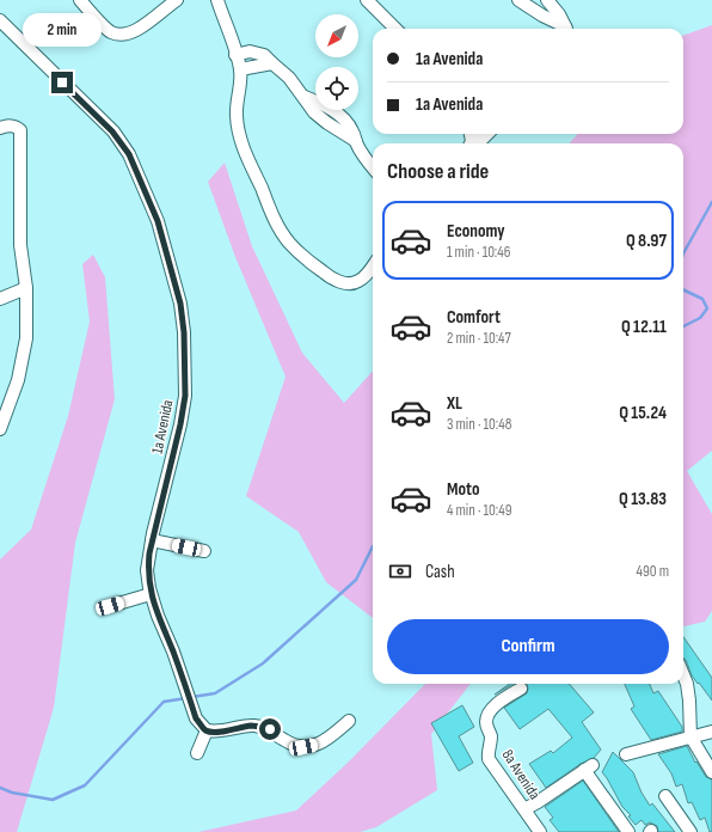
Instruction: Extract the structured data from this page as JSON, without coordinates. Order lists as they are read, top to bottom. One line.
{"streets":{"street":["1a Avenida","8a Avenida"]},"north":"bottom left","page":{"bubble":"2 min","banner":["1a Avenida","1a Avenida"],"heading":"Choose a ride","list":[{"name":"Economy","note":"1 min · 10:46","value":"Q 8.97"},{"name":"Comfort","note":"2 min · 10:47","value":"Q 12.11"},{"name":"XL","note":"3 min · 10:48","value":"Q 15.24"},{"name":"Moto","note":"4 min · 10:49","value":"Q 13.83"}],"pay":["Cash","490 m"],"buttons":"Confirm"}}
